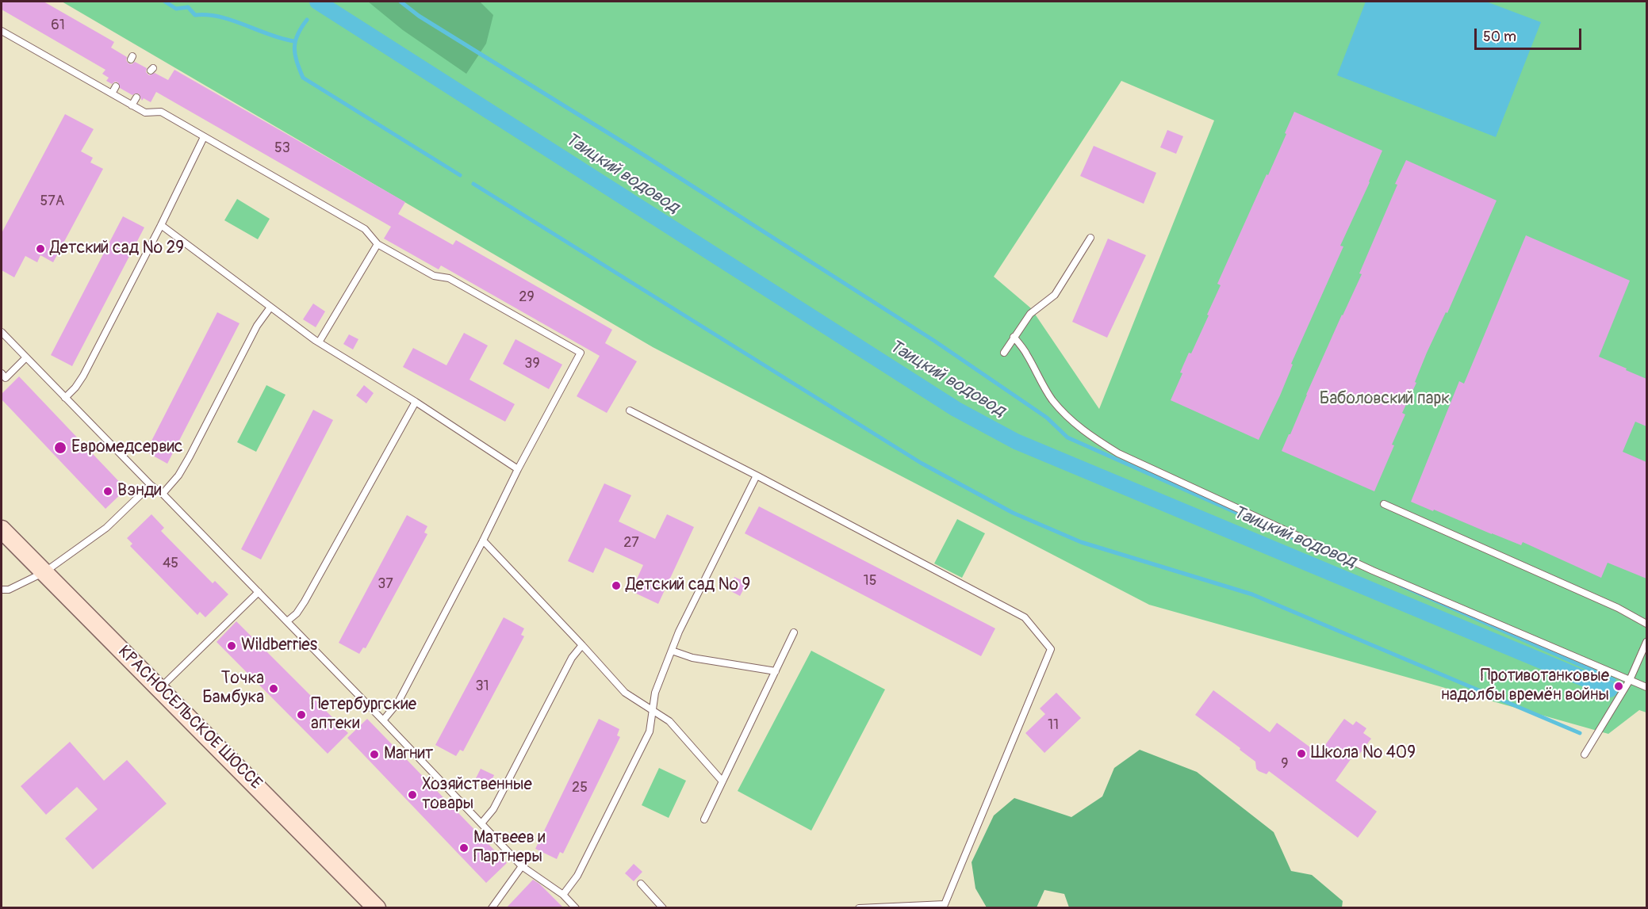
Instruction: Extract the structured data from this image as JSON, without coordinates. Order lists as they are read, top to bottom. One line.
{"streets":{"main road":["КРАСНОСЕЛЬСКОЕ ШОССЕ"]},"water":["Таицкий водовод"],"parks":["Баболовский парк"],"places":["Детский сад № 29","Евромедсервис","Вэнди","Детский сад № 9","Wildberries","Противотанковые надолбы времён войны","Точка Бамбука","Петербургские аптеки","Школа № 409","Магнит","Хозяйственные товары","Матвеев и Партнеры"],"house_numbers":["61","53","57А","29","39","27","45","15","37","31","11","9","25"],"scale_bar":"50 m"}
